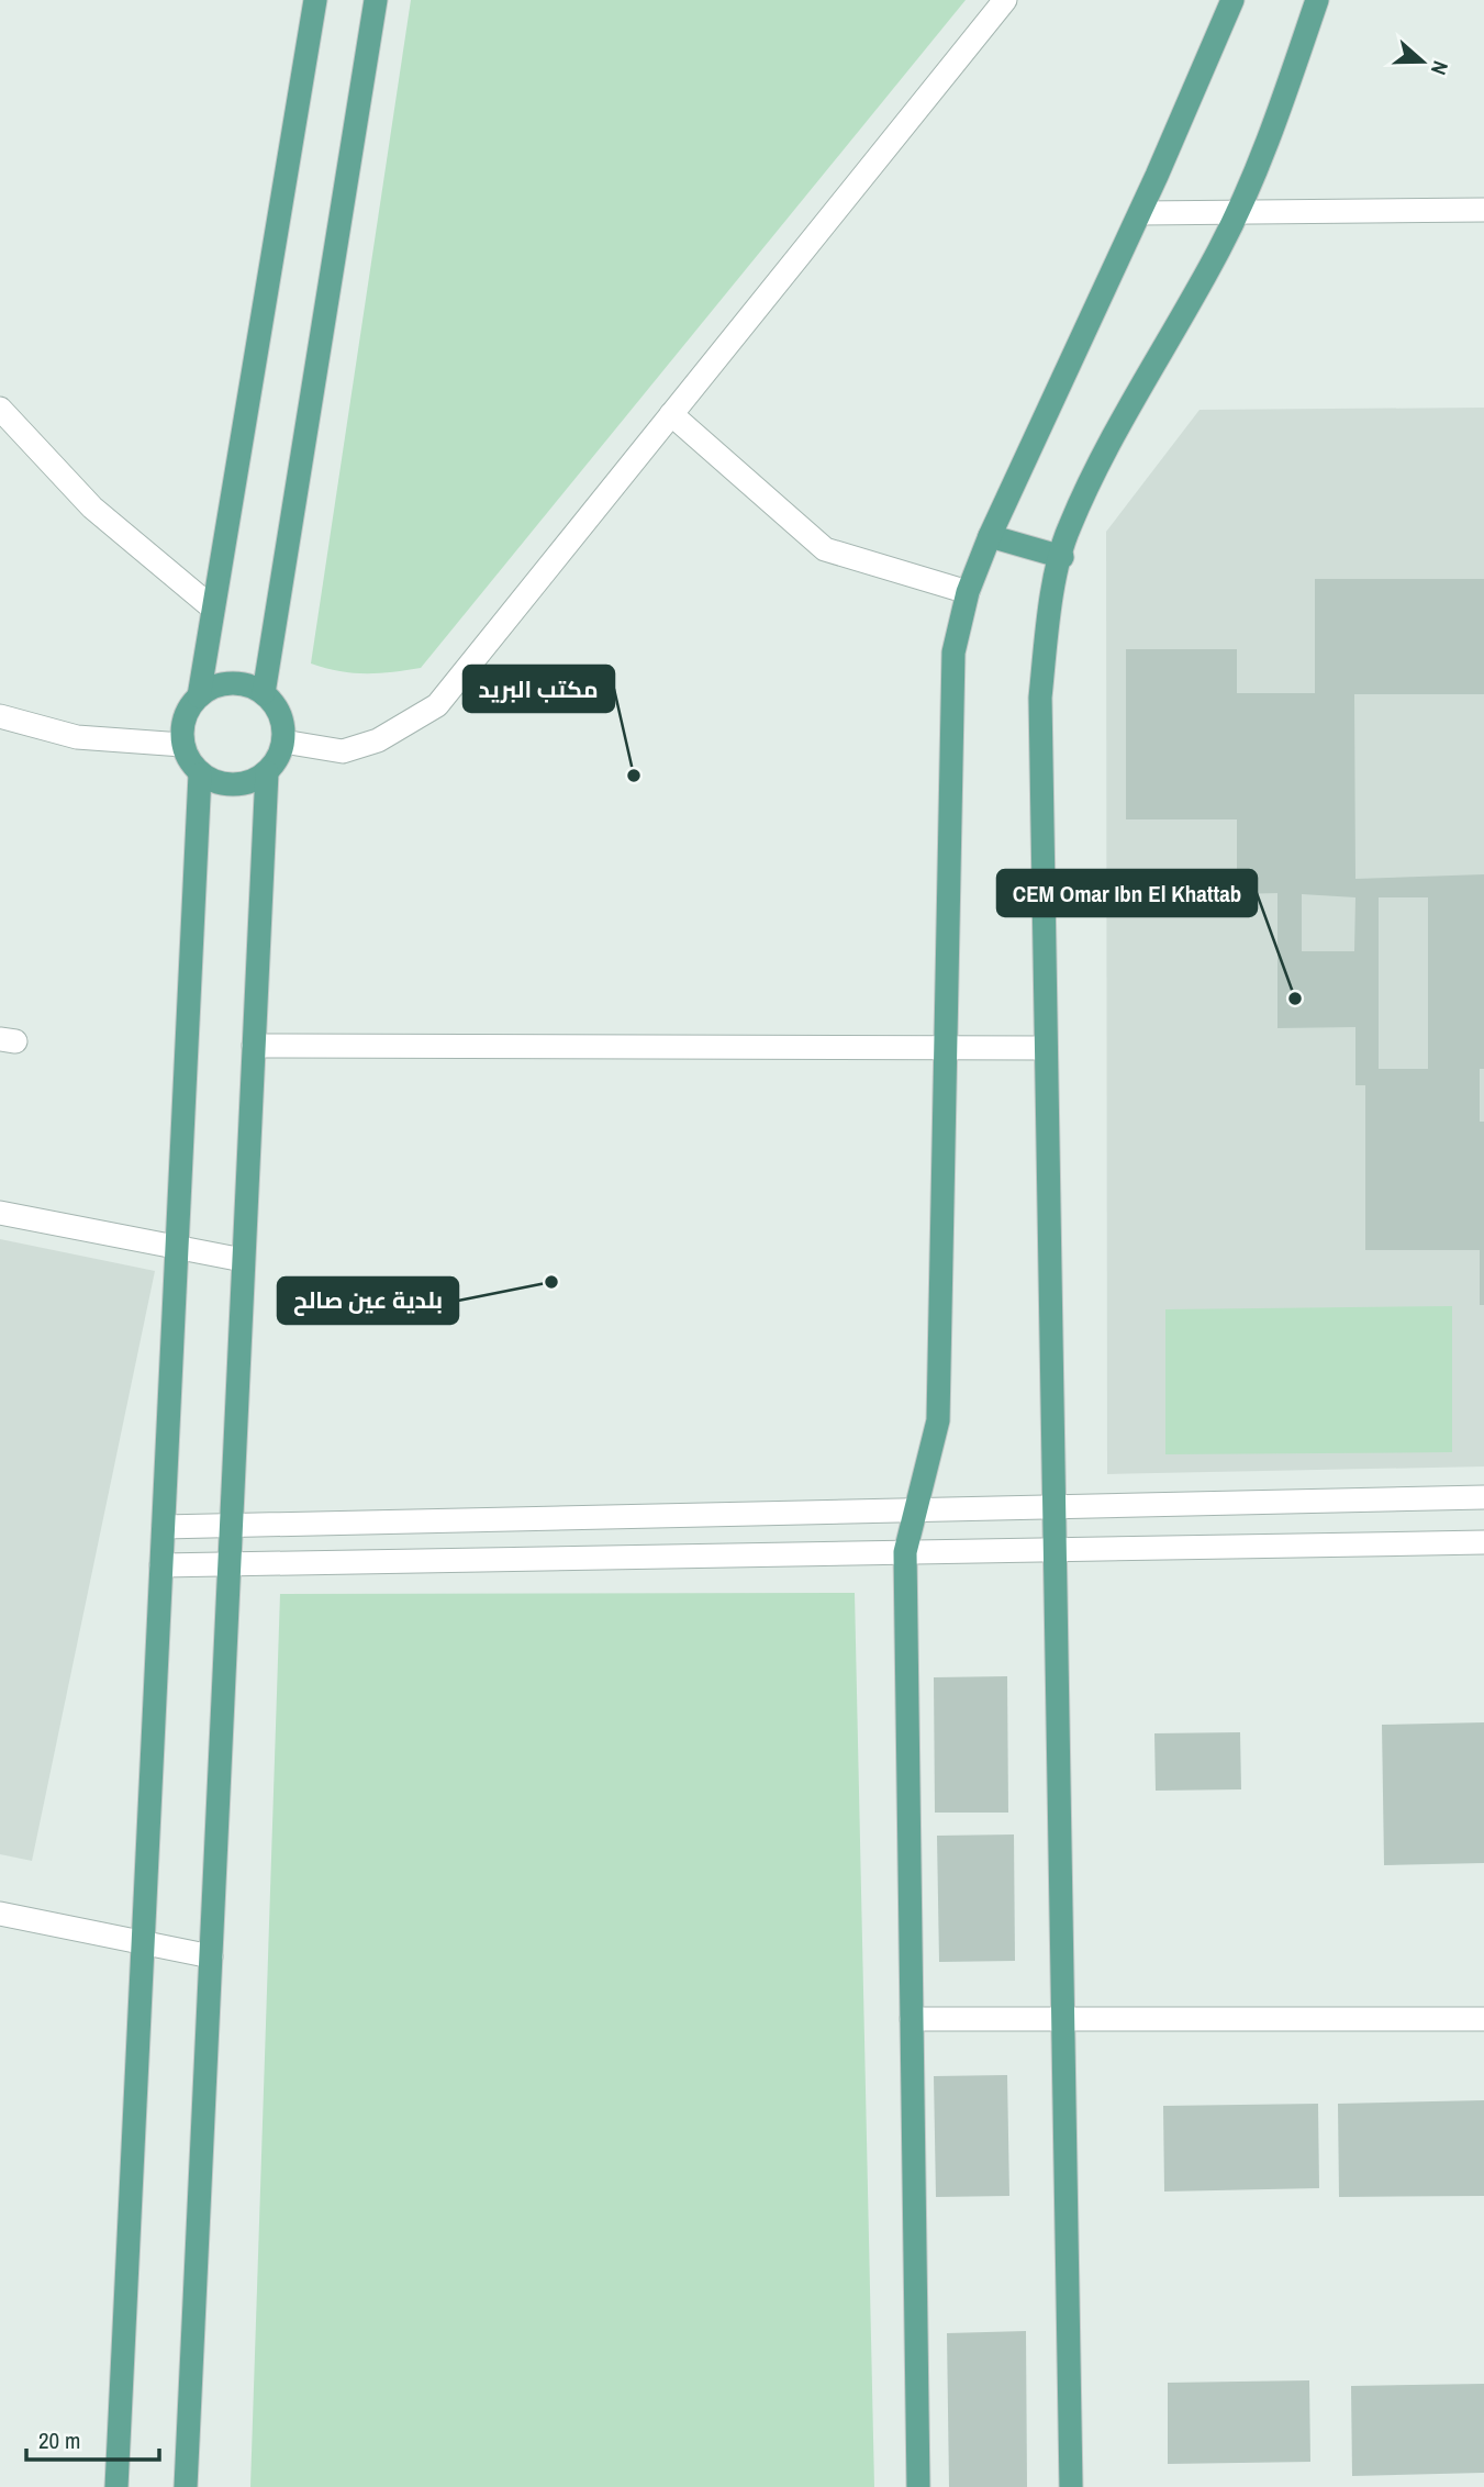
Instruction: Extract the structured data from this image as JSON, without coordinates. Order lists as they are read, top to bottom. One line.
{"places":["مكتب البريد","CEM Omar Ibn El Khattab","بلدية عين صالح"],"scale_bar":"20 m","north":"right"}
